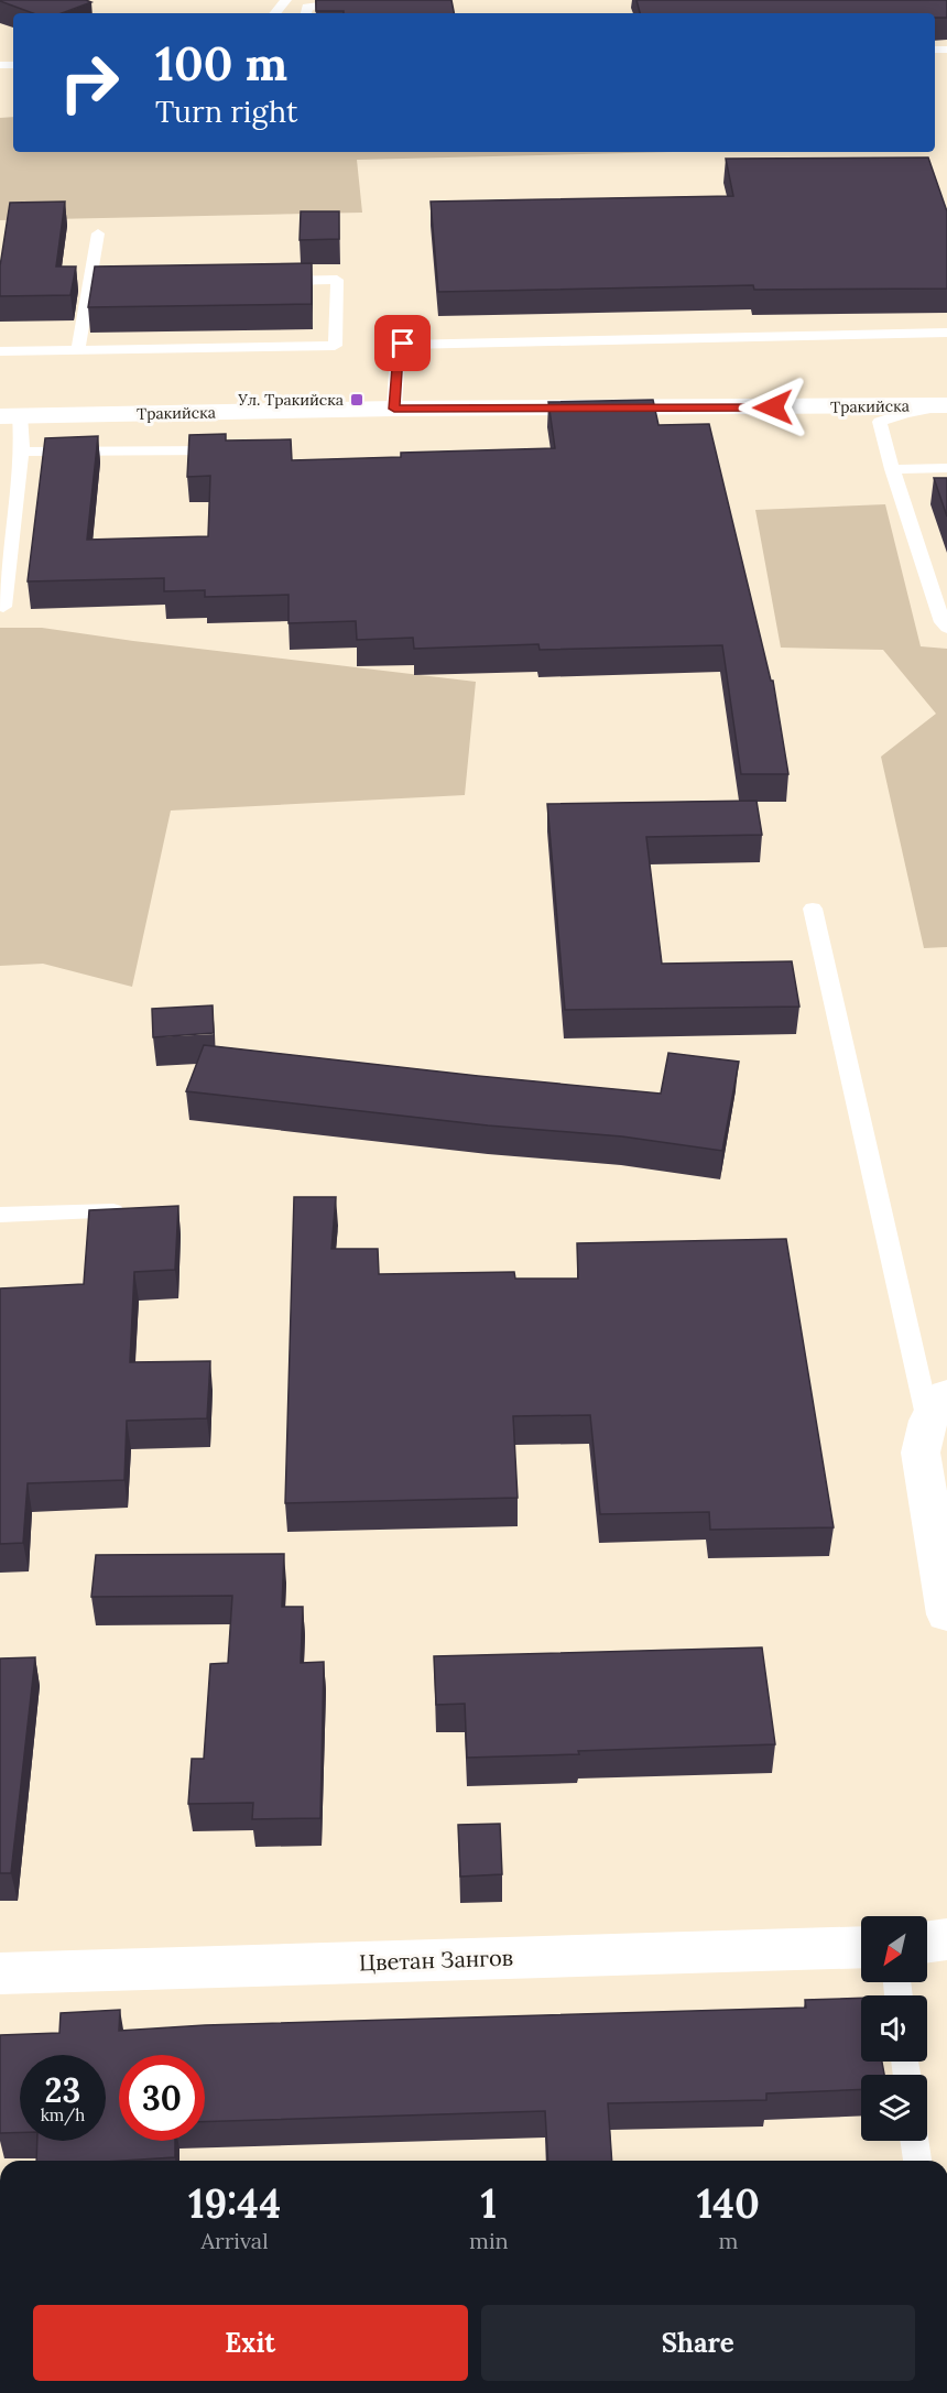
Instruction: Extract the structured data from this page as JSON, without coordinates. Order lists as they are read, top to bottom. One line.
{"streets":{"street":["Тракийска","Цветан Зангов"]},"places":{"transit":["Ул. Тракийска"]},"north":"bottom left","page":{"turn":["100 m","Turn right"],"speed":"23 km/h","limit":"30","eta":["19:44","Arrival","1","min","140","m"],"buttons":["Exit","Share"]}}
